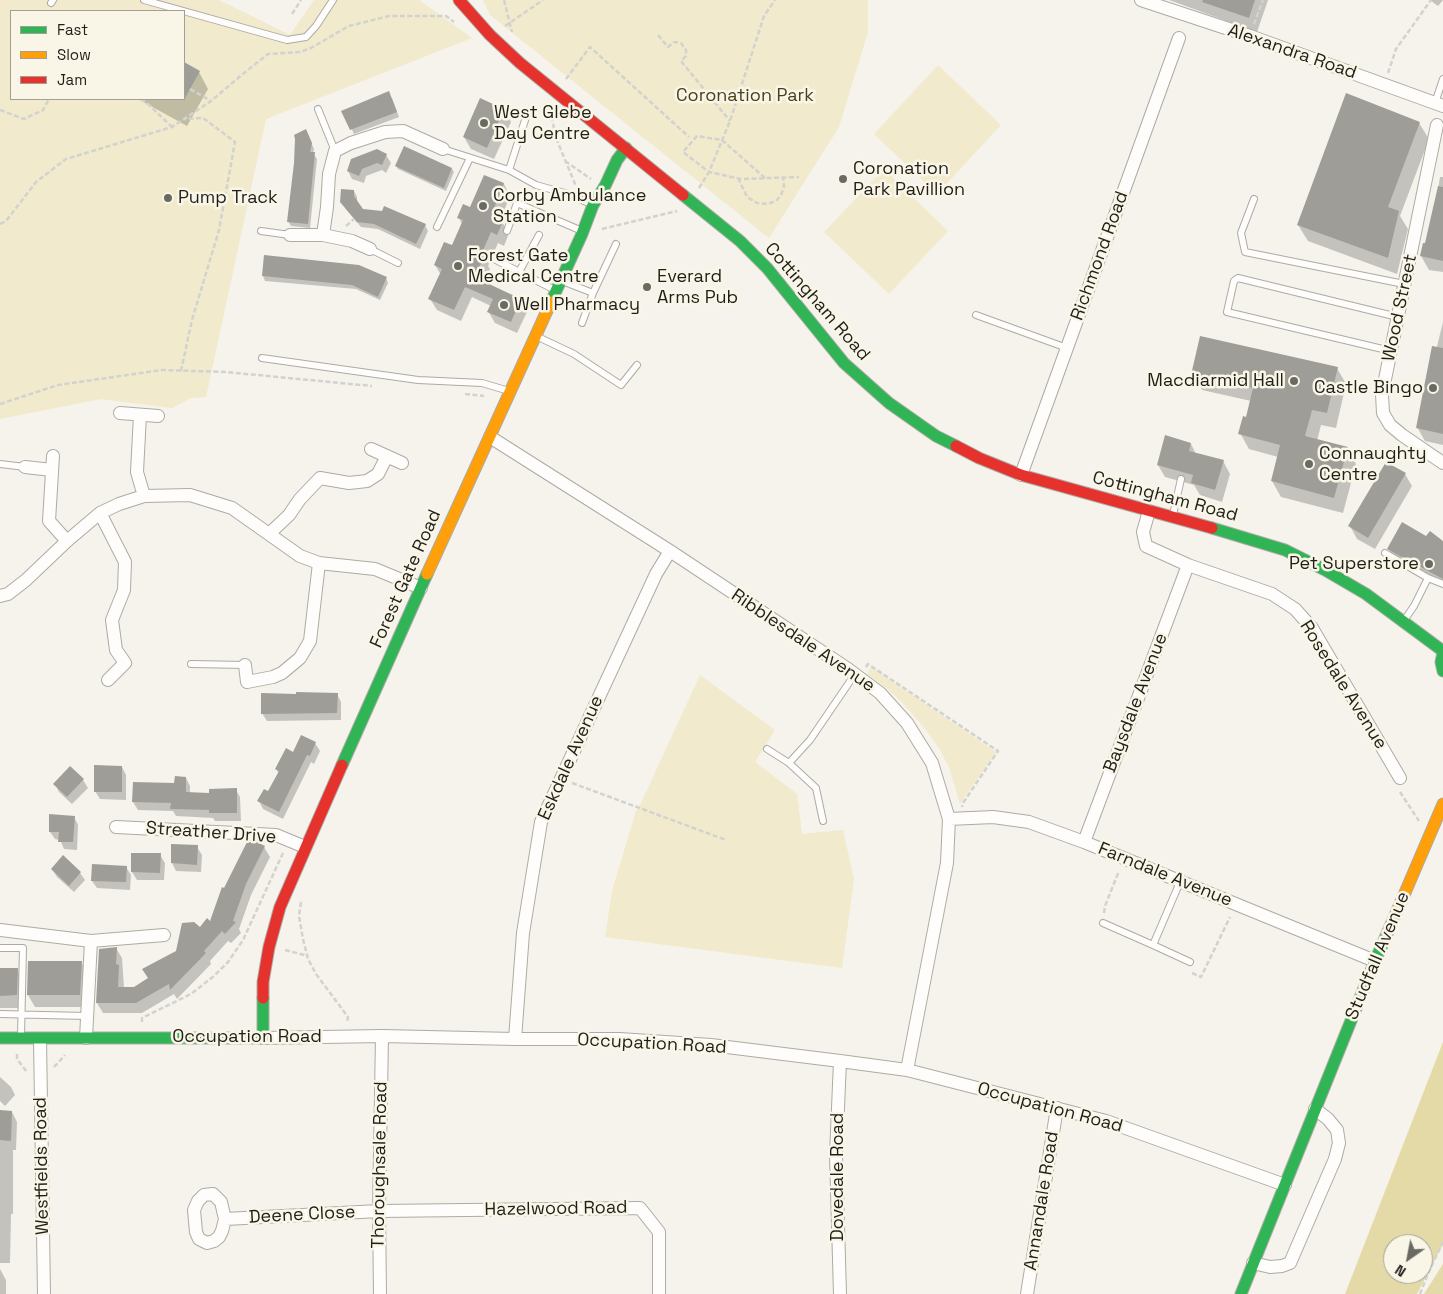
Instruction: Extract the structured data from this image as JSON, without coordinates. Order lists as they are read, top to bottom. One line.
{"streets":{"street":["Alexandra Road","Richmond Road","Cottingham Road","Wood Street","Forest Gate Road","Ribblesdale Avenue","Rosedale Avenue","Baysdale Avenue","Eskdale Avenue","Streather Drive","Farndale Avenue","Studfall Avenue","Occupation Road","Thoroughsale Road","Westfields Road","Dovedale Road","Annandale Road","Hazelwood Road","Deene Close"]},"crossings":[["Richmond Road","Cottingham Road"],["Cottingham Road","Forest Gate Road"],["Cottingham Road","Rosedale Avenue"],["Forest Gate Road","Ribblesdale Avenue"],["Forest Gate Road","Streather Drive"],["Forest Gate Road","Occupation Road"],["Ribblesdale Avenue","Eskdale Avenue"],["Ribblesdale Avenue","Farndale Avenue"],["Ribblesdale Avenue","Occupation Road"],["Rosedale Avenue","Baysdale Avenue"],["Baysdale Avenue","Farndale Avenue"],["Eskdale Avenue","Occupation Road"],["Farndale Avenue","Studfall Avenue"],["Studfall Avenue","Occupation Road"],["Occupation Road","Thoroughsale Road"],["Occupation Road","Westfields Road"],["Occupation Road","Dovedale Road"],["Occupation Road","Annandale Road"],["Thoroughsale Road","Hazelwood Road"],["Thoroughsale Road","Deene Close"],["Hazelwood Road","Deene Close"]],"parks":["Coronation Park"],"places":["West Glebe Day Centre","Coronation Park Pavillion","Pump Track","Corby Ambulance Station","Forest Gate Medical Centre","Everard Arms Pub","Well Pharmacy","Macdiarmid Hall","Castle Bingo","Connaughty Centre","Pet Superstore"],"legend":["Fast","Slow","Jam"],"north":"bottom left"}
